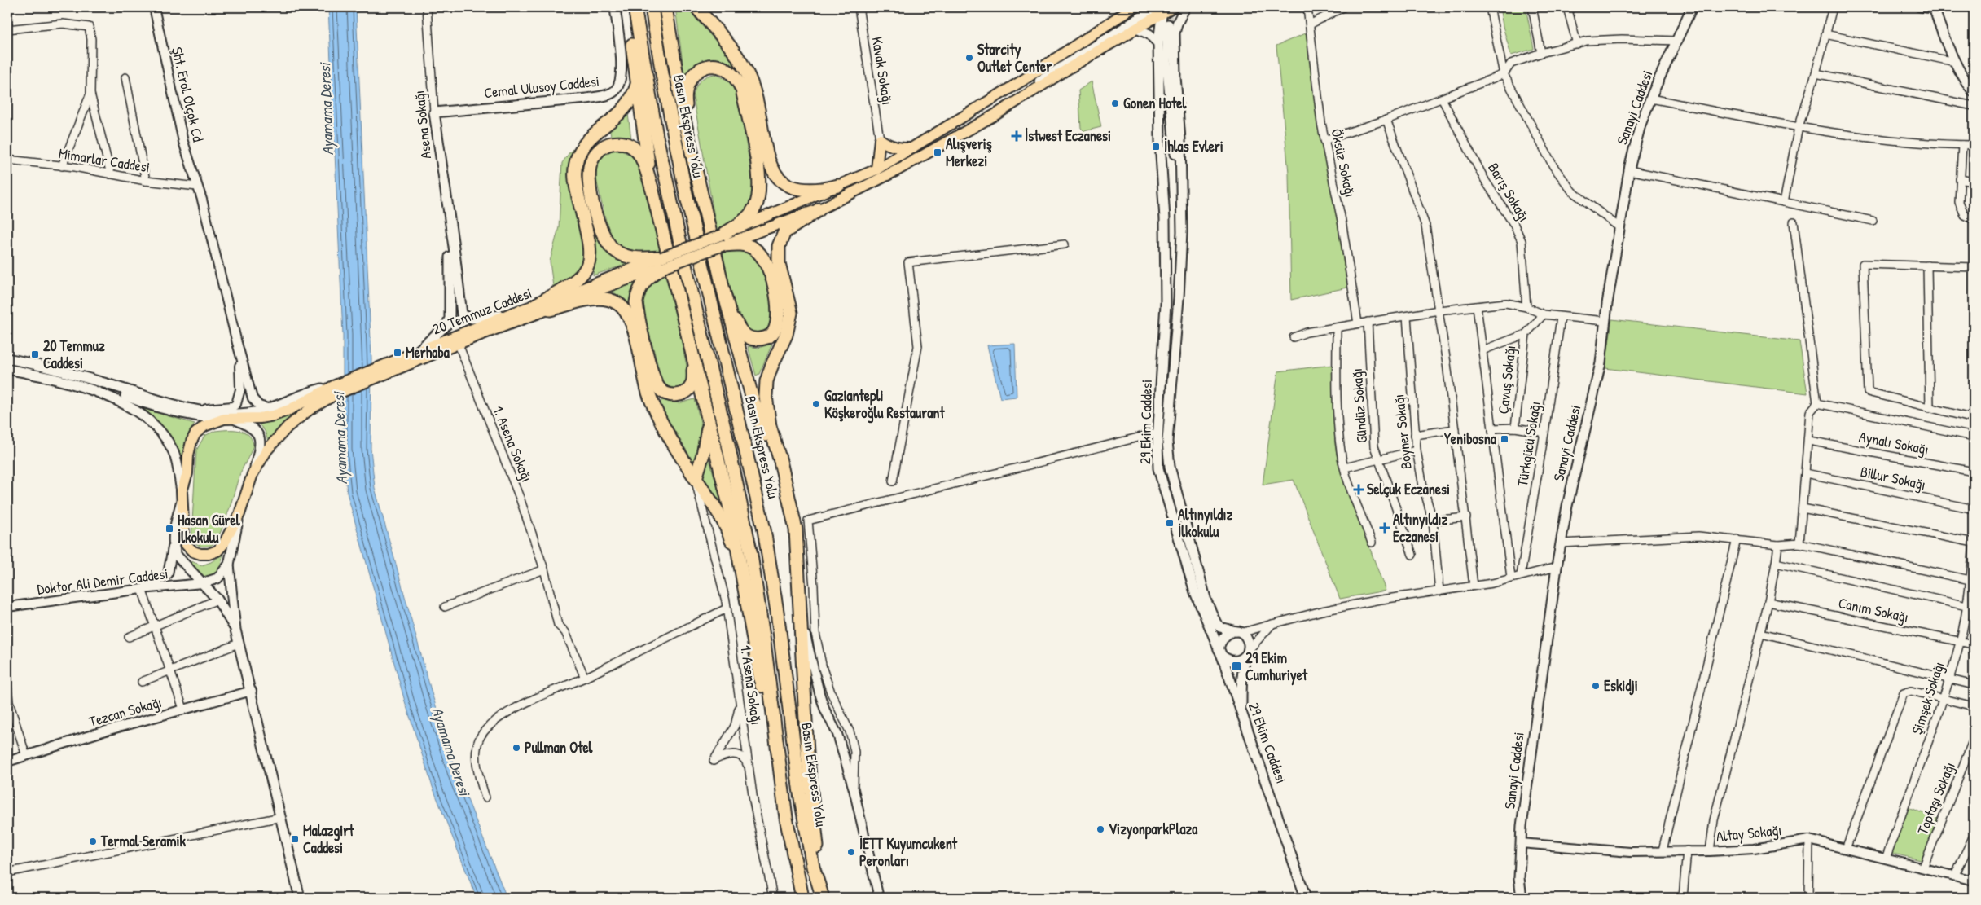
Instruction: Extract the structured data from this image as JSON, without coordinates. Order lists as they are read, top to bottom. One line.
{"streets":{"highway":["Basın Ekspress Yolu"],"main road":["Cemal Ulusoy Caddesi","Sanayi Caddesi","Asena Sokağı","20 Temmuz Caddesi","29 Ekim Caddesi"],"street":["Kavak Sokağı","Şht. Erol Olçok Cd","Mimarlar Caddesi","Öksüz Sokağı","Barış Sokağı","Çavuş Sokağı","Gündüz Sokağı","Boyner Sokağı","Aynalı Sokağı","1. Asena Sokağı","Türkgücü Sokağı","Billur Sokağı","Doktor Ali Demir Caddesi","Canım Sokağı","Şimşek Sokağı","Tezcan Sokağı","Toptaşı Sokağı","Altay Sokağı"]},"crossings":[["Cemal Ulusoy Caddesi","Asena Sokağı"],["Şht. Erol Olçok Cd","Mimarlar Caddesi"],["Sanayi Caddesi","Altay Sokağı"],["Canım Sokağı","Şimşek Sokağı"],["Şimşek Sokağı","Altay Sokağı"],["Toptaşı Sokağı","Altay Sokağı"]],"water":["Ayamama Deresi"],"places":{"other":["Starcity Outlet Center","Gonen Hotel","Gaziantepli Köşkeroğlu Restaurant","Eskidji","Pullman Otel","VizyonparkPlaza","Termal Seramik","İETT Kuyumcukent Peronları"],"health":["İstwest Eczanesi","Selçuk Eczanesi","Altınyıldız Eczanesi"],"transit":["İhlas Evleri","Alışveriş Merkezi","Merhaba","20 Temmuz Caddesi","Yenibosna","Altınyıldız İlkokulu","Hasan Gürel İlkokulu","29 Ekim Cumhuriyet","Malazgirt Caddesi"]}}
